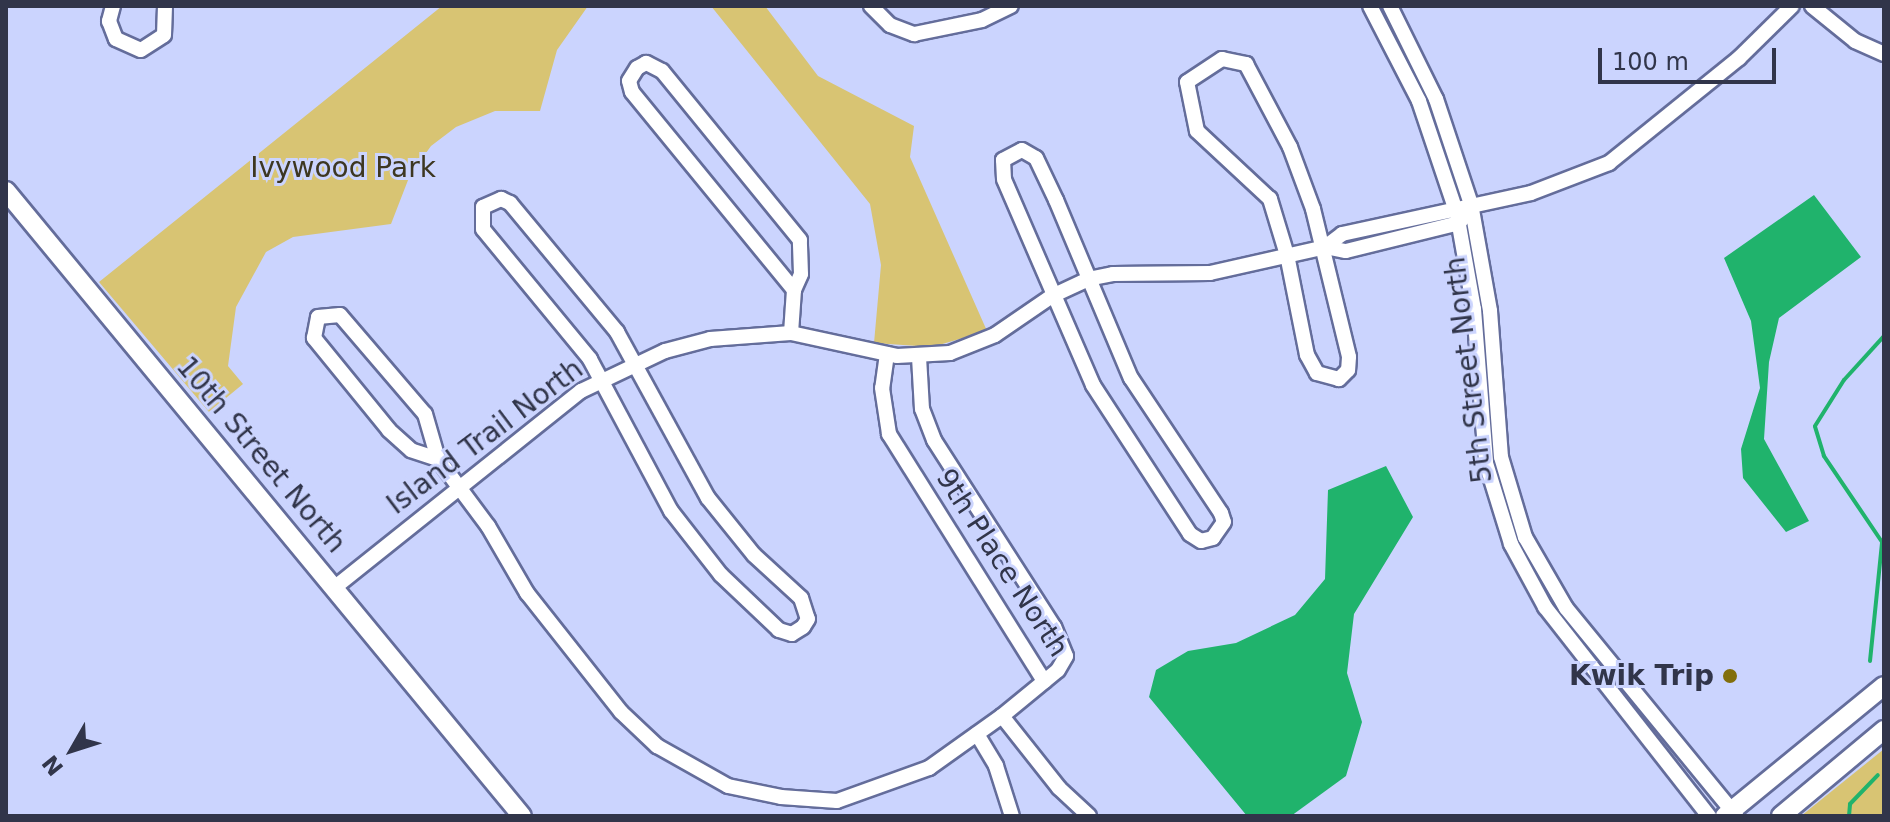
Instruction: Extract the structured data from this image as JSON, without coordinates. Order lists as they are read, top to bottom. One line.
{"streets":{"main road":["10th Street North"],"street":["5th Street North","Island Trail North","9th Place North"]},"crossings":[["5th Street North","Island Trail North"],["Island Trail North","10th Street North"],["Island Trail North","9th Place North"]],"parks":["Ivywood Park"],"places":["Kwik Trip"],"scale_bar":"100 m","north":"bottom left"}
